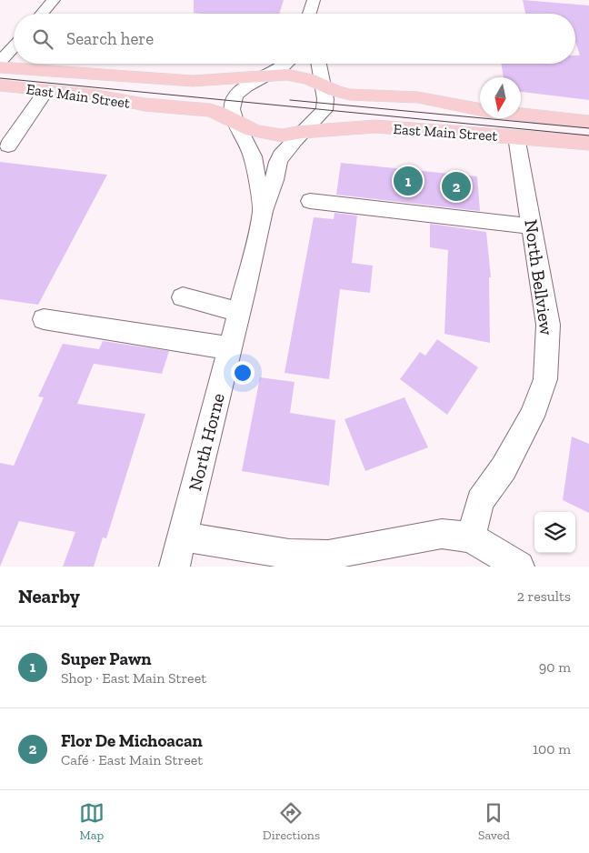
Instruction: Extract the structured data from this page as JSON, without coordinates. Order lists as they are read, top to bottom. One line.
{"streets":{"main road":["East Main Street"],"street":["North Bellview","North Horne"]},"crossings":[["East Main Street","North Bellview"],["East Main Street","North Horne"]],"north":"bottom","page":{"search":"Search here","pins":["1","2"],"heading":["Nearby","2 results"],"list":[{"mark":"1","name":"Super Pawn","note":"Shop · East Main Street","value":"90 m"},{"mark":"2","name":"Flor De Michoacan","note":"Café · East Main Street","value":"100 m"}],"nav":["Map","Directions","Saved"]}}
